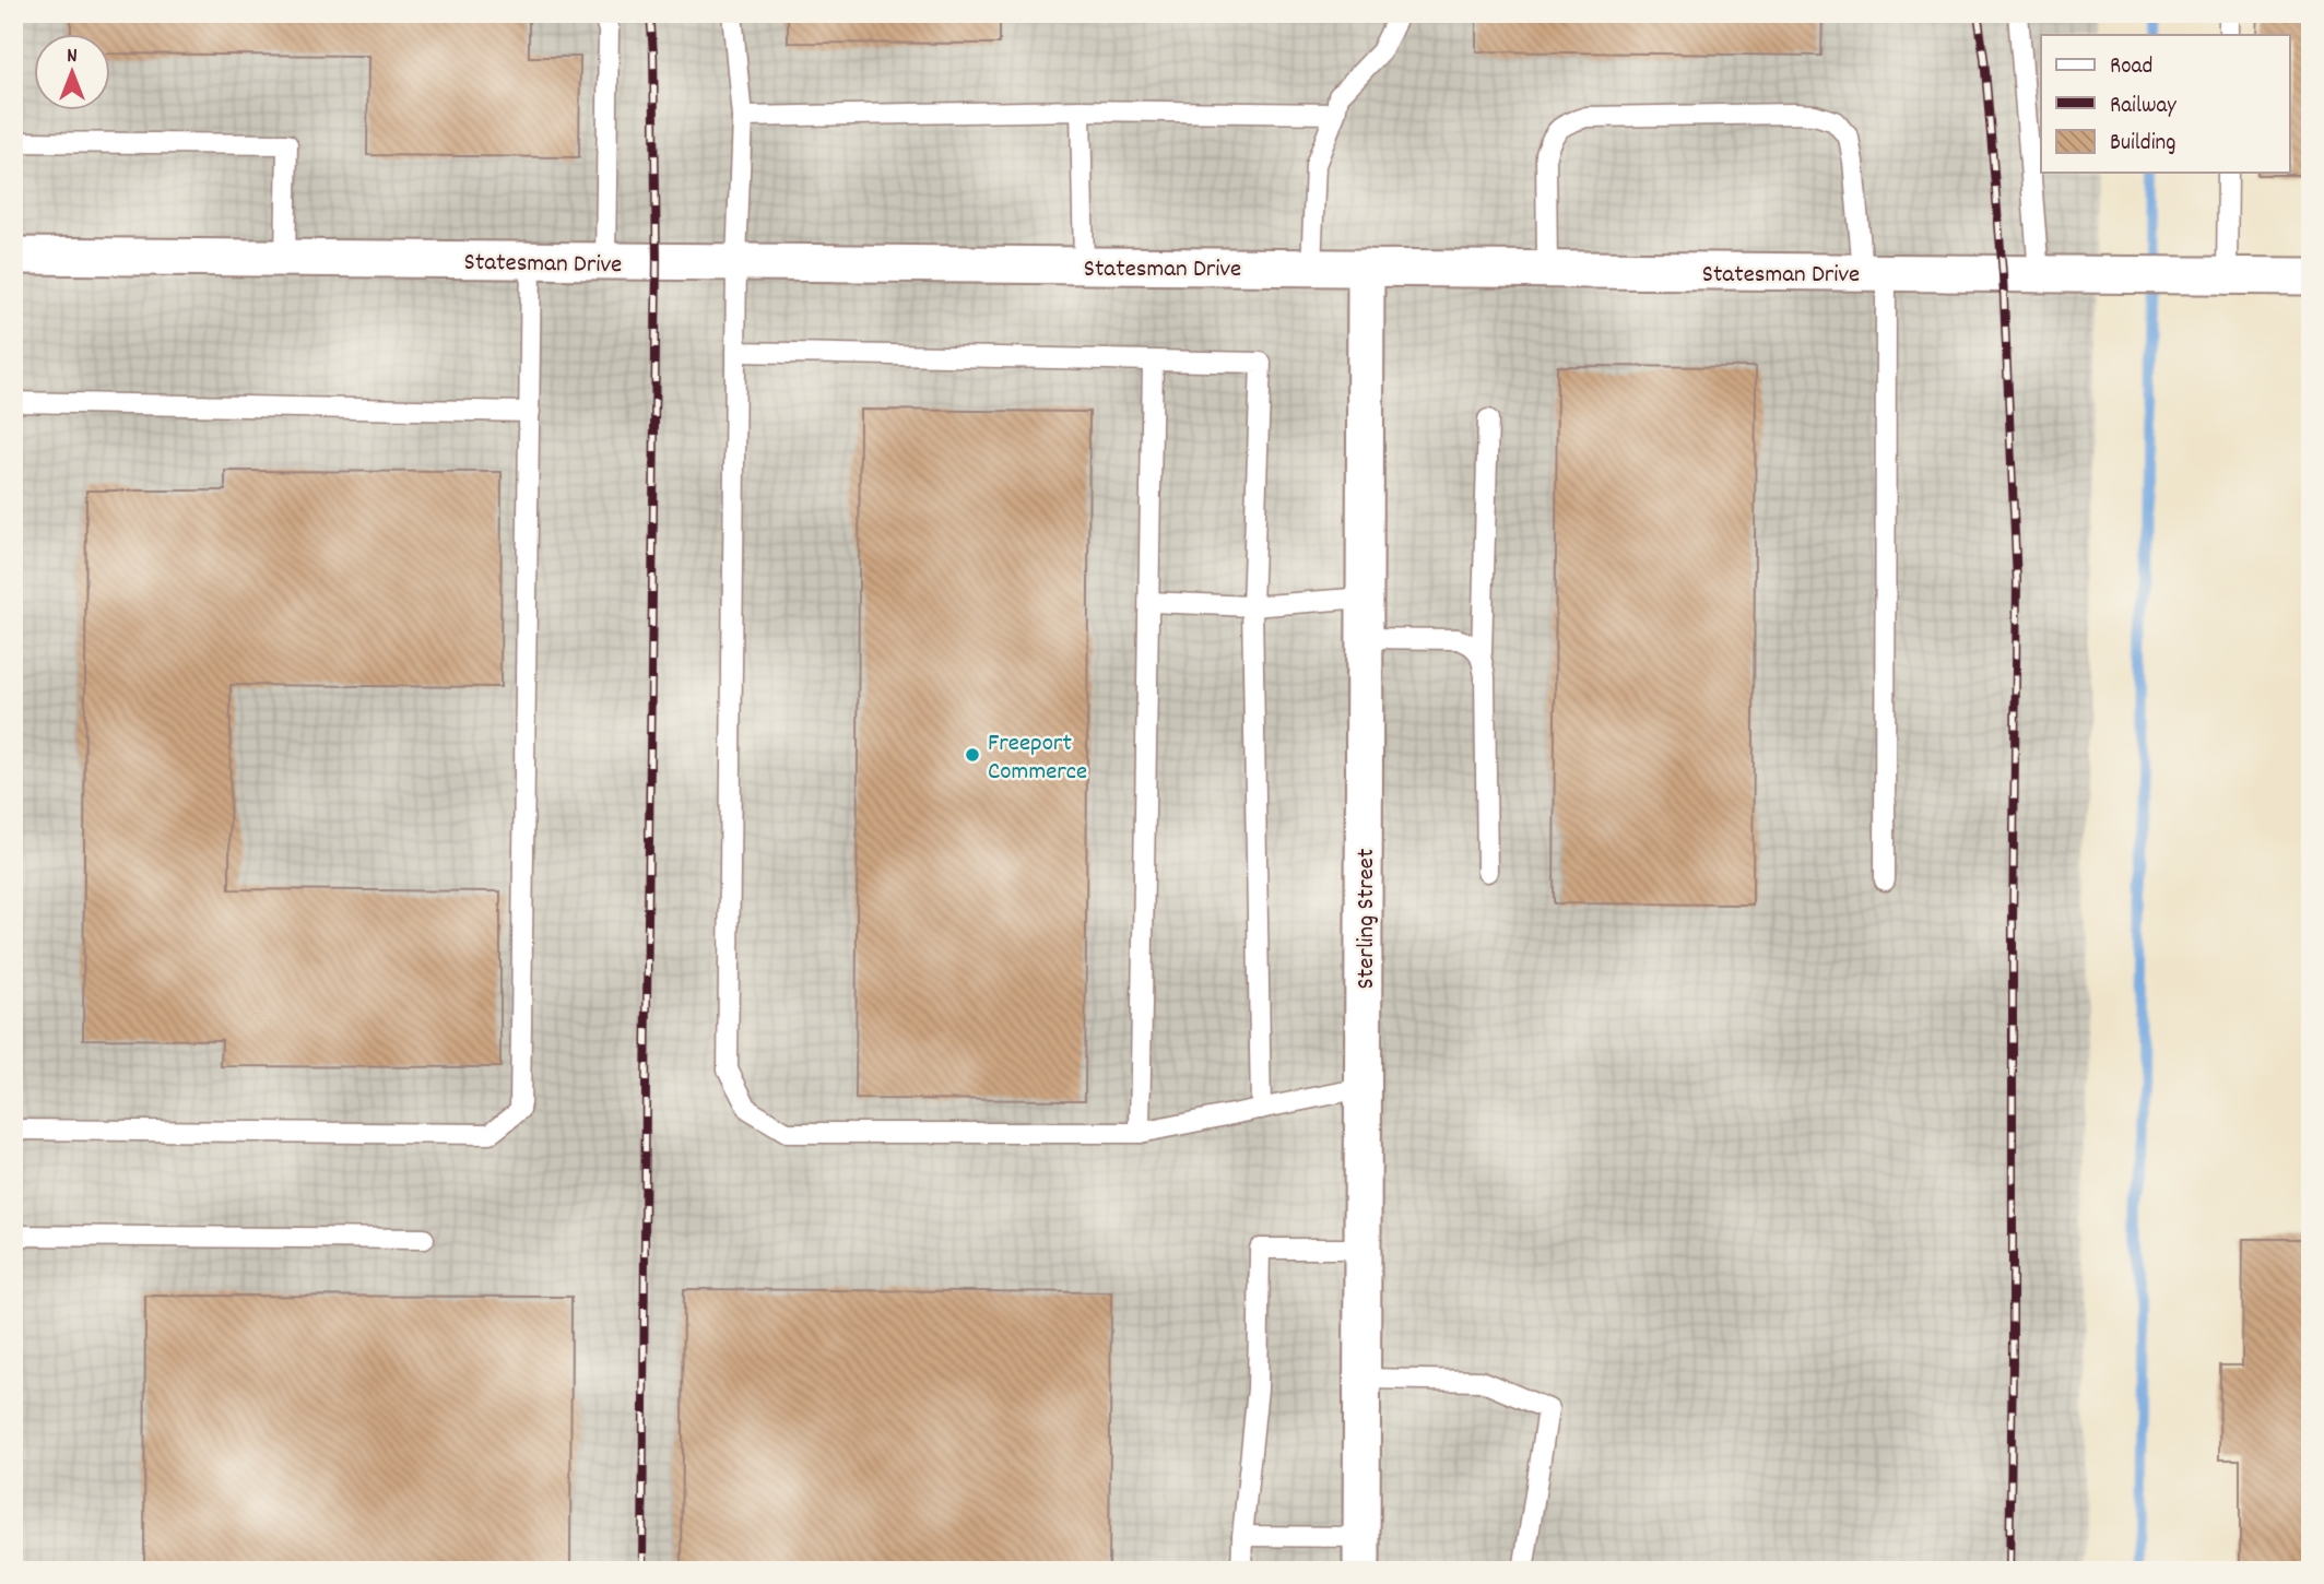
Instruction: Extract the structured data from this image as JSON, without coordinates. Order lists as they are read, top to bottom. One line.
{"streets":{"street":["Statesman Drive","Sterling Street"]},"crossings":[["Statesman Drive","Sterling Street"]],"places":["Freeport Commerce"],"legend":["Road","Railway","Building"],"north":"top"}
